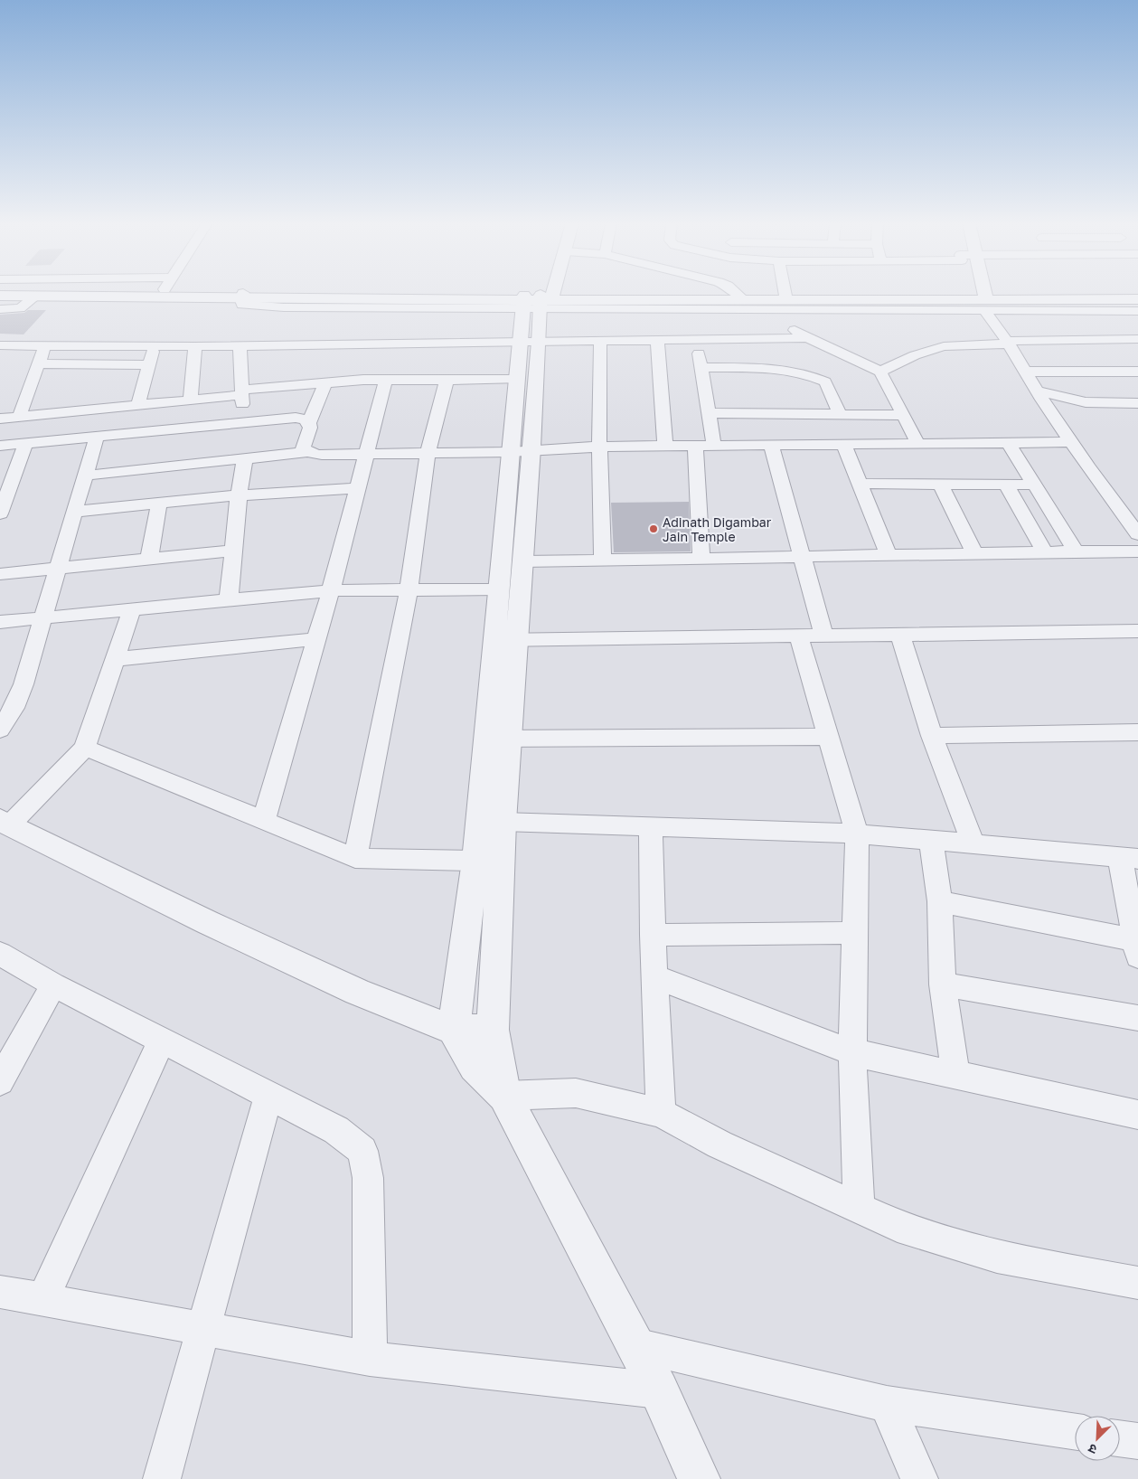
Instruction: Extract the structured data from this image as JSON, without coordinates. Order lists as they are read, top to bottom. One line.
{"places":["Adinath Digambar Jain Temple"],"north":"bottom left"}
